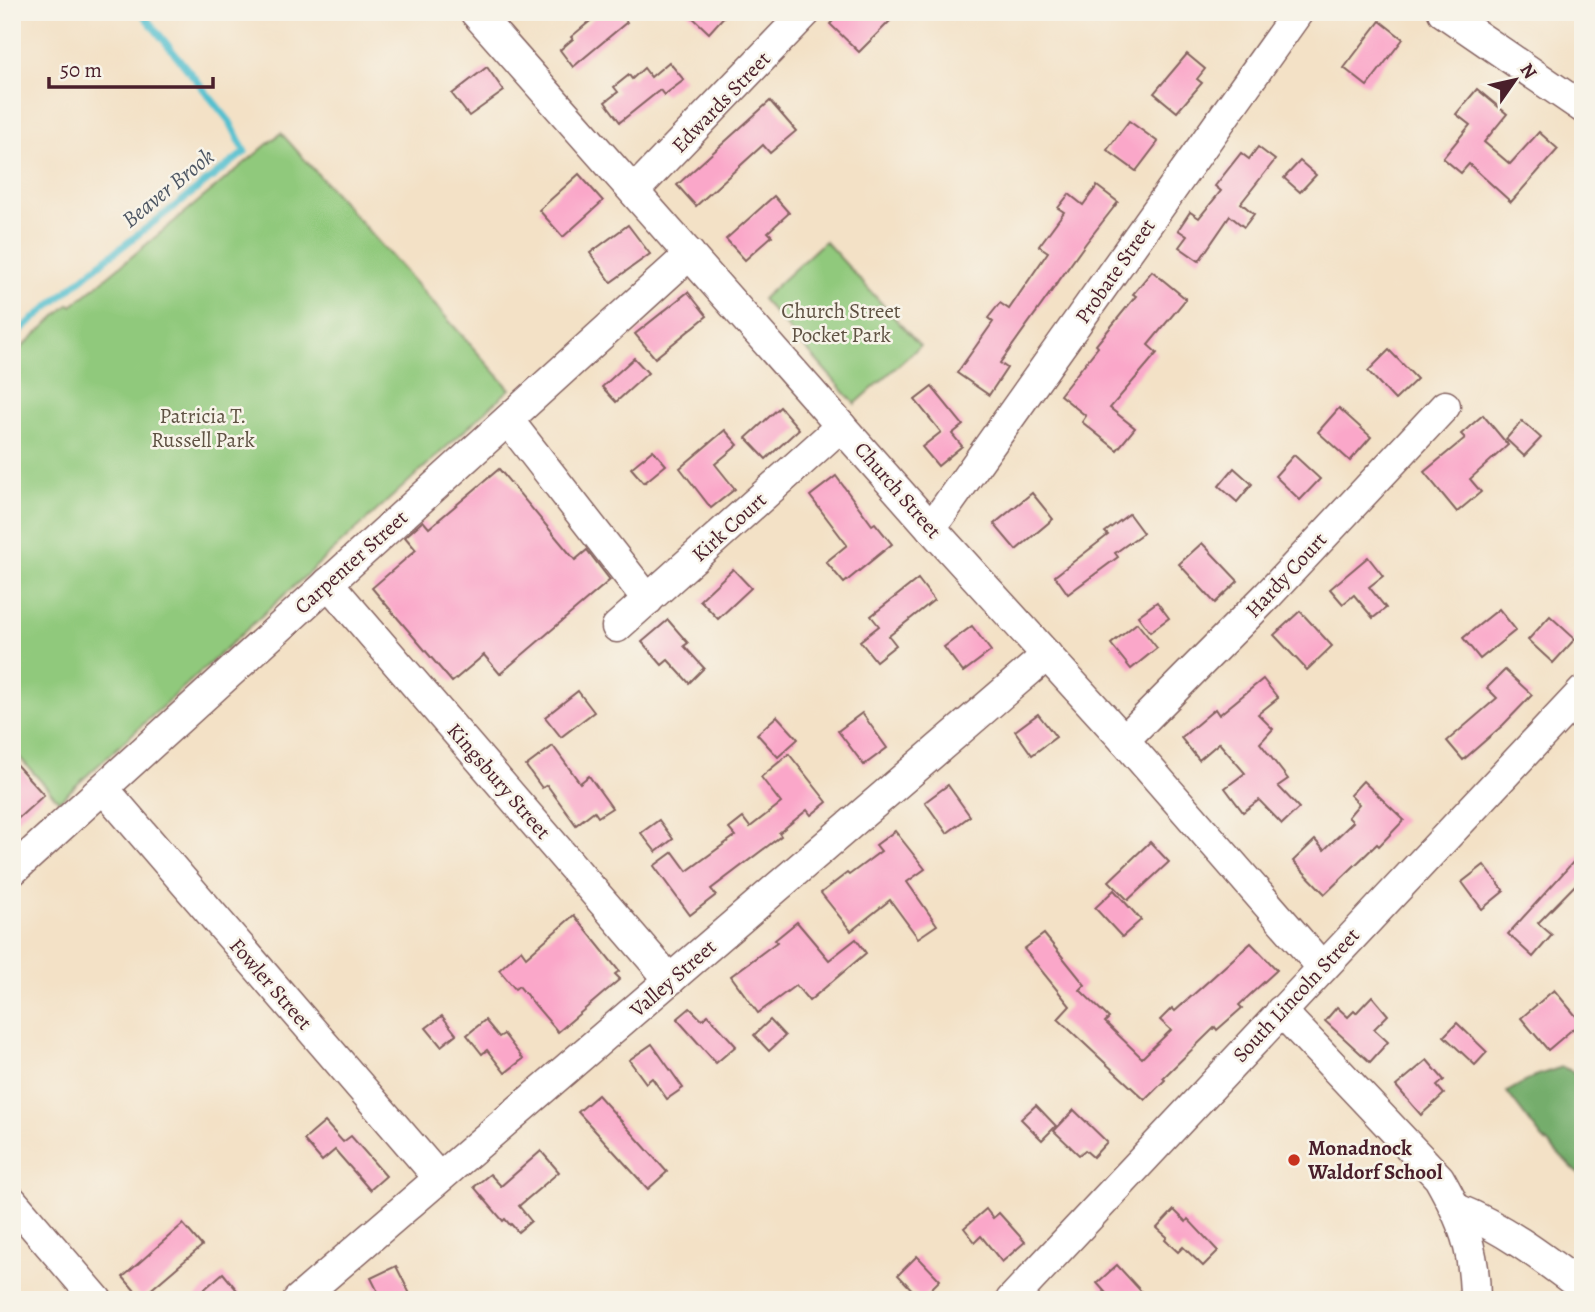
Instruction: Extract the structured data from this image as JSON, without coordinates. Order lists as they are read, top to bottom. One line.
{"streets":{"street":["Edwards Street","Probate Street","Church Street","Kirk Court","Carpenter Street","Hardy Court","Kingsbury Street","Valley Street","Fowler Street","South Lincoln Street"]},"crossings":[["Edwards Street","Church Street"],["Probate Street","Church Street"],["Church Street","Kirk Court"],["Church Street","Carpenter Street"],["Church Street","Hardy Court"],["Church Street","Valley Street"],["Church Street","South Lincoln Street"],["Carpenter Street","Kingsbury Street"],["Carpenter Street","Fowler Street"],["Kingsbury Street","Valley Street"],["Valley Street","Fowler Street"]],"water":["Beaver Brook"],"parks":["Church Street Pocket Park","Patricia T. Russell Park"],"places":["Monadnock Waldorf School"],"scale_bar":"50 m","north":"top right"}
